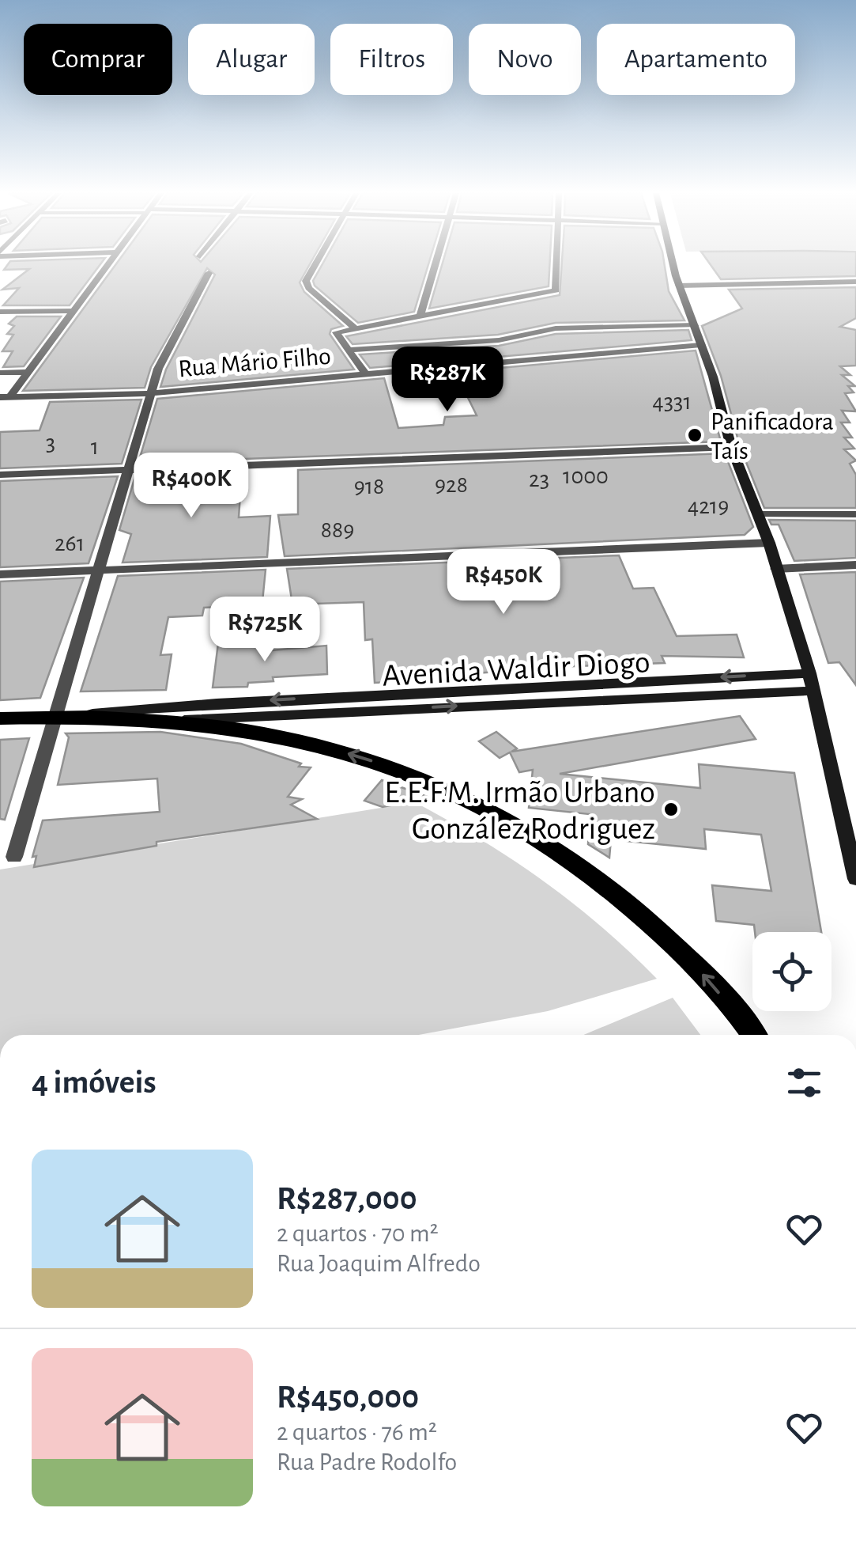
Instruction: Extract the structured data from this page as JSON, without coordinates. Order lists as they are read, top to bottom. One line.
{"streets":{"main road":["Avenida Waldir Diogo"],"street":["Rua Mário Filho"]},"places":["Panificadora Taís","E.E.F.M. Irmão Urbano González Rodriguez"],"house_numbers":["4331","3","1","1000","23","928","918","4219","889","261"],"page":{"chip":["Comprar","Alugar","Filtros","Novo","Apartamento"],"price":["R$287K","R$400K","R$450K","R$725K"],"heading":"4 imóveis","list":[{"name":"R$287,000","note":"2 quartos · 70 m² · Rua Joaquim Alfredo"},{"name":"R$450,000","note":"2 quartos · 76 m² · Rua Padre Rodolfo"}]}}
